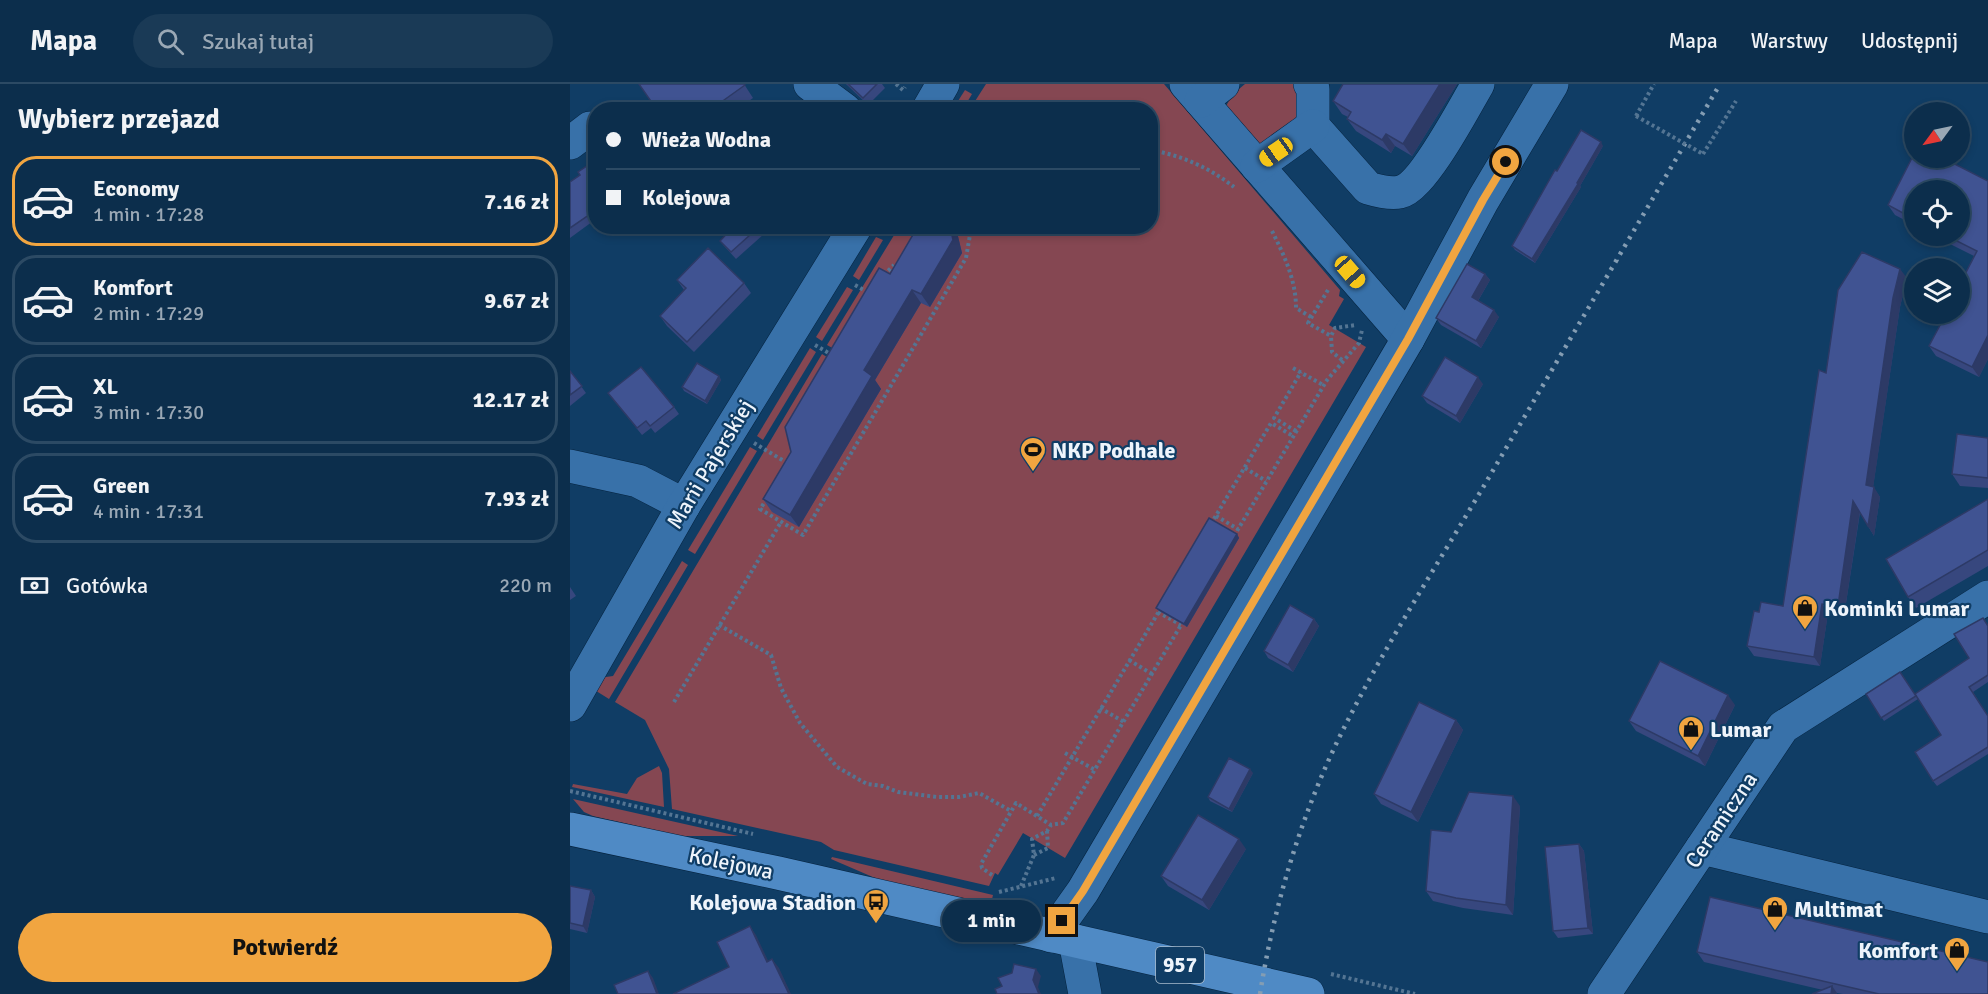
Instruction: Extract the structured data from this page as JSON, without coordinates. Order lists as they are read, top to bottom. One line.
{"streets":{"main road":["Kolejowa","957"],"street":["Marii Pajerskiej","Ceramiczna"]},"crossings":[["Kolejowa","957"]],"places":{"sports":["NKP Podhale"],"shop":["Kominki Lumar","Lumar","Multimat","Komfort"],"bus stop":["Kolejowa Stadion"]},"north":"bottom left","page":{"header":"Mapa","search":"Szukaj tutaj","nav":["Mapa","Warstwy","Udostępnij"],"heading":"Wybierz przejazd","banner":["Wieża Wodna","Kolejowa"],"list":[{"name":"Economy","note":"1 min · 17:28","value":"7.16 zł"},{"name":"Komfort","note":"2 min · 17:29","value":"9.67 zł"},{"name":"XL","note":"3 min · 17:30","value":"12.17 zł"},{"name":"Green","note":"4 min · 17:31","value":"7.93 zł"}],"pay":["Gotówka","220 m"],"bubble":"1 min","buttons":"Potwierdź"}}
